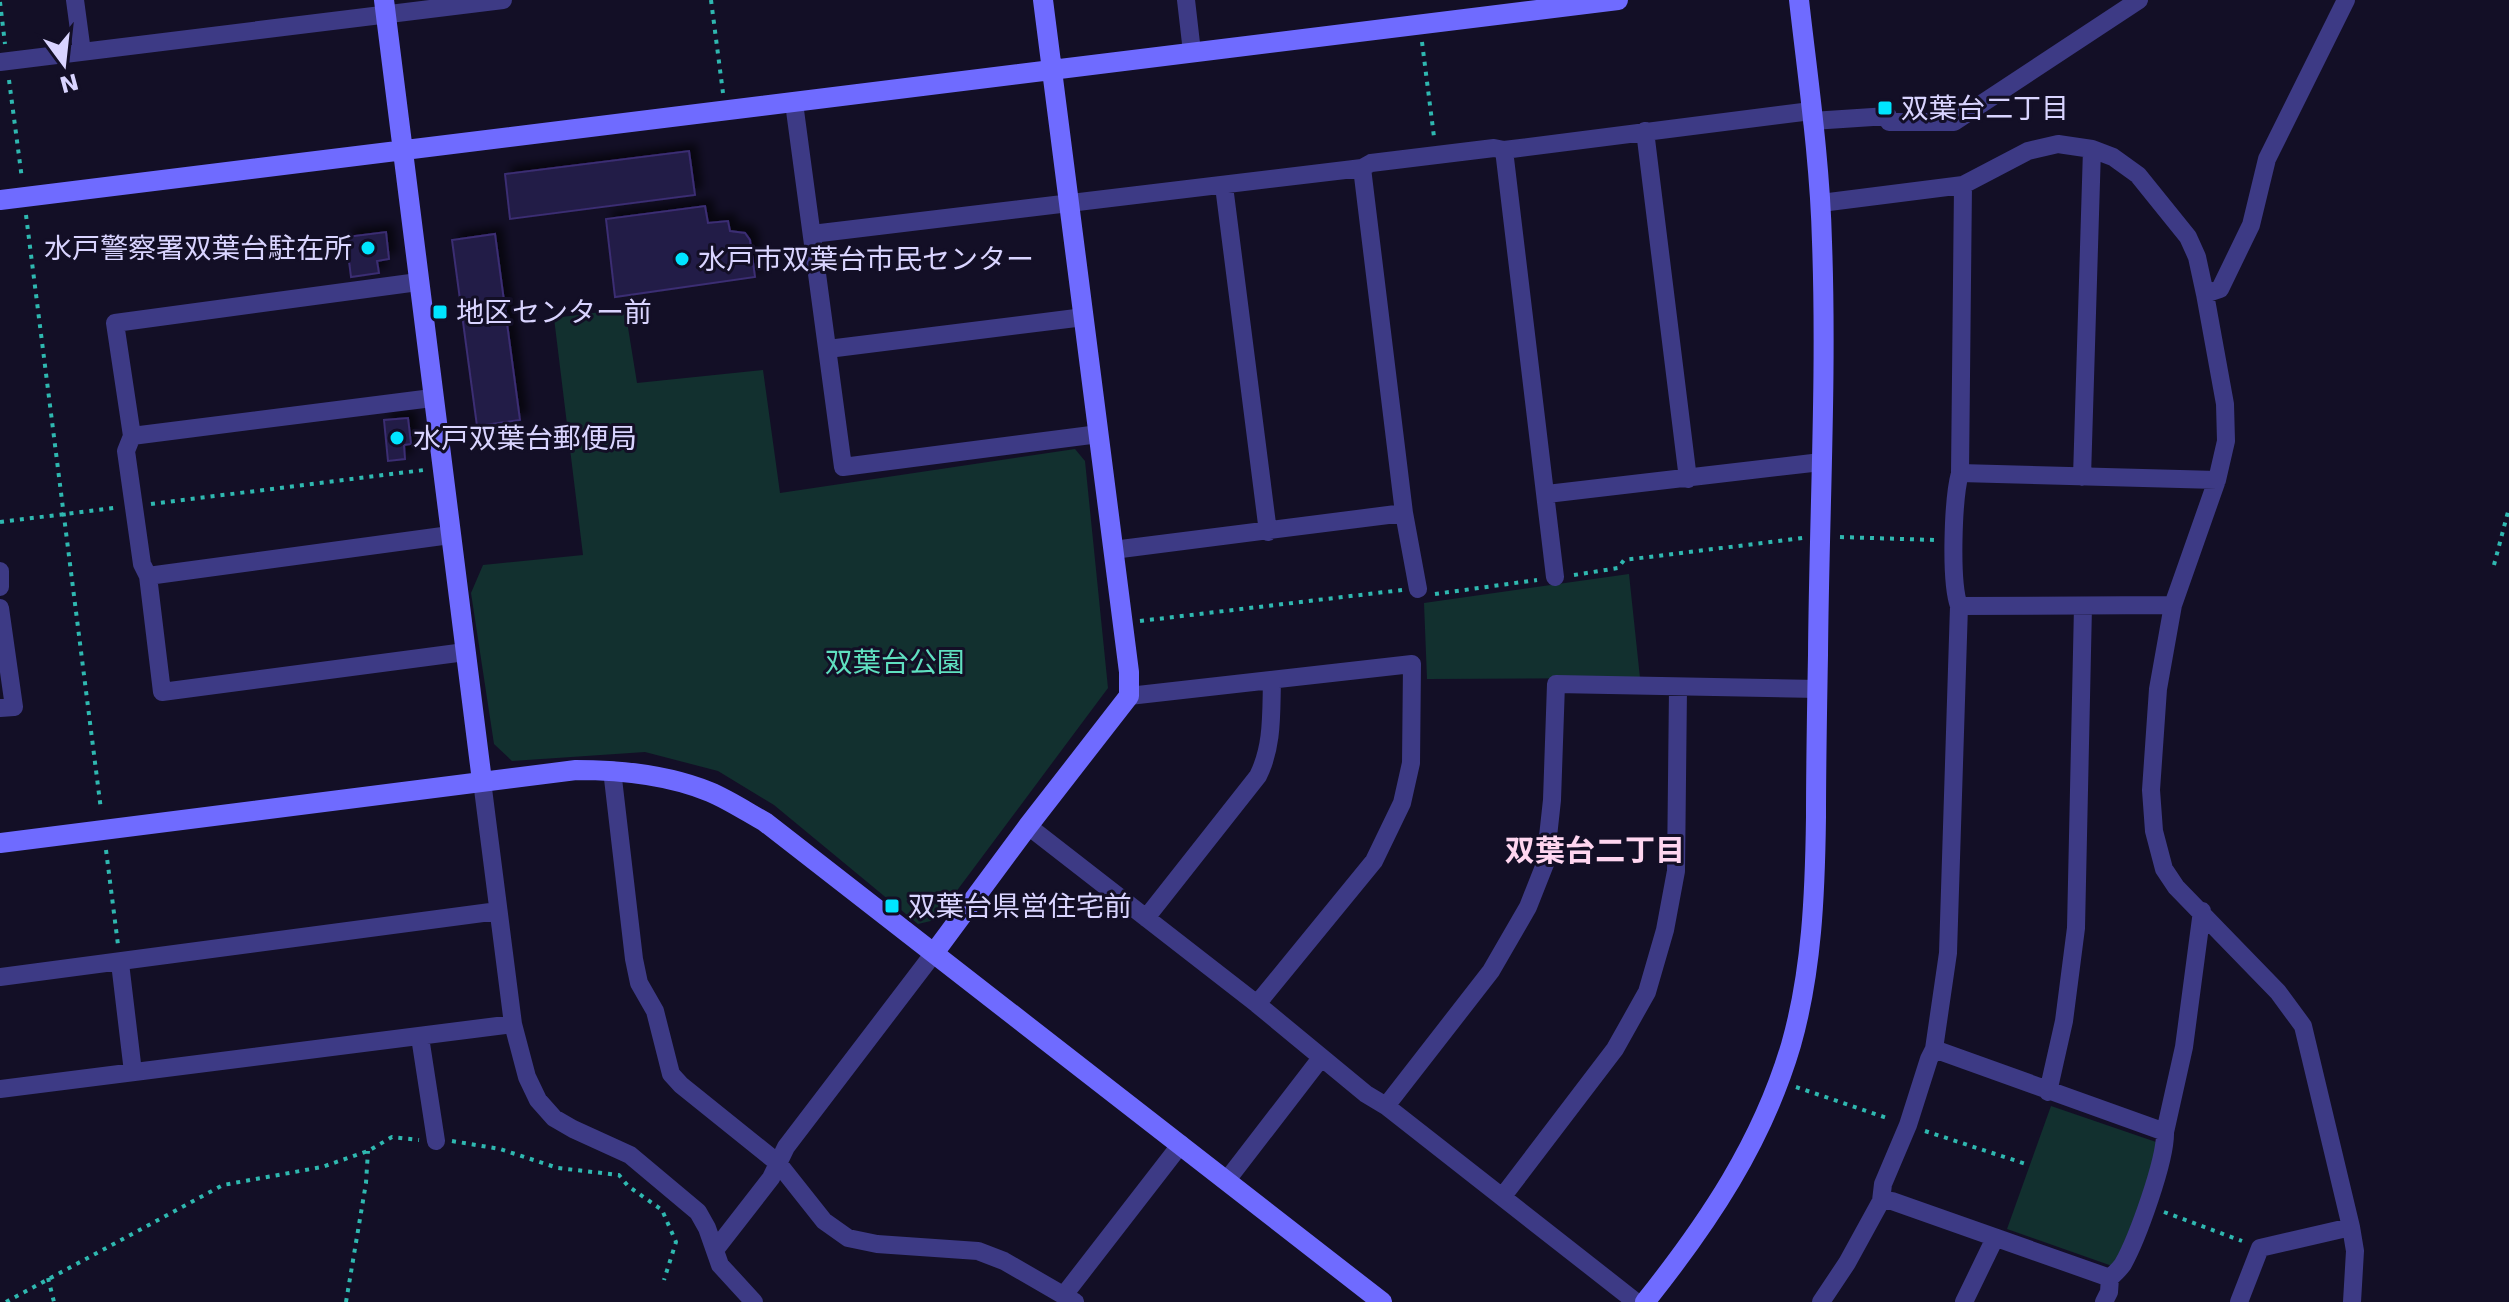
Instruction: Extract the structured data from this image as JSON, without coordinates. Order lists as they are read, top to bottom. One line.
{"districts":["双葉台二丁目"],"parks":["双葉台公園"],"places":{"transit":["双葉台二丁目","地区センター前","双葉台県営住宅前"],"other":["水戸警察署双葉台駐在所","水戸市双葉台市民センター","水戸双葉台郵便局"]},"north":"bottom"}
